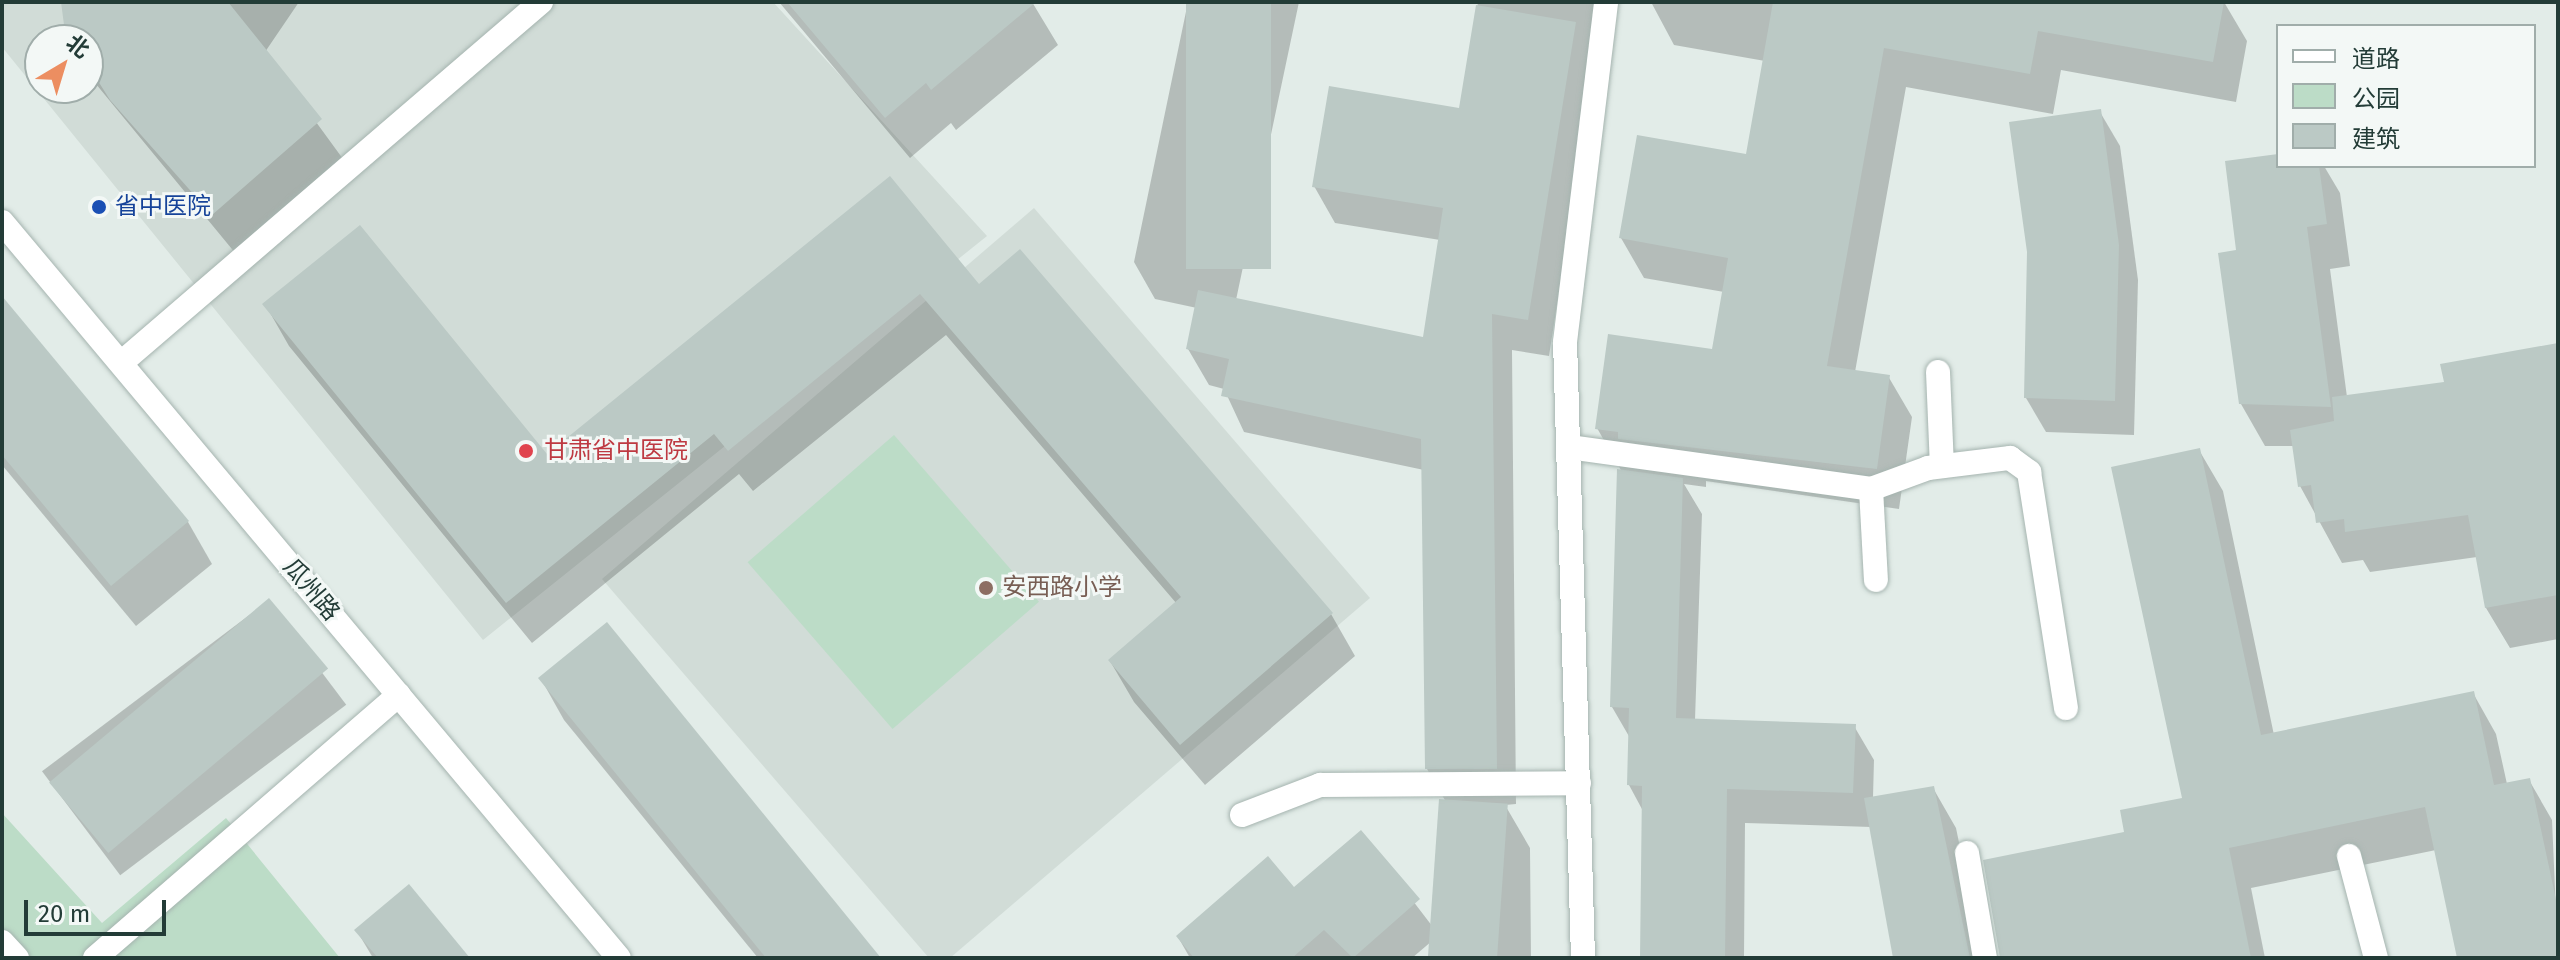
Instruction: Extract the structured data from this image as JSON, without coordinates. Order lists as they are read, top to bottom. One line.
{"streets":{"street":["瓜州路"]},"places":["省中医院","甘肃省中医院","安西路小学"],"legend":["道路","公园","建筑"],"scale_bar":"20 m","north":"top right"}
